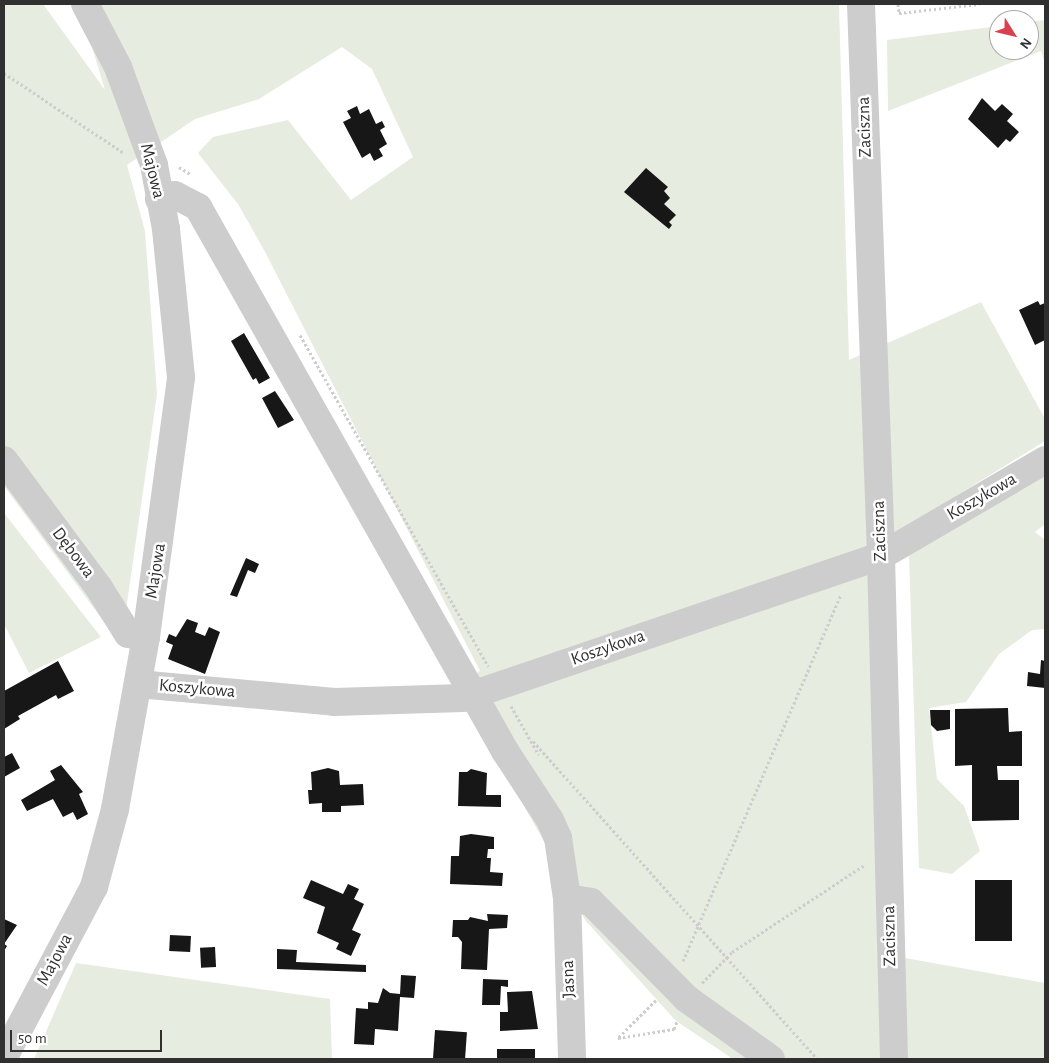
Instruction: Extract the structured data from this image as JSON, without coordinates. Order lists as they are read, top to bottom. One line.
{"streets":{"street":["Zaciszna","Majowa","Koszykowa","Dębowa","Jasna"]},"crossings":[["Zaciszna","Koszykowa"],["Majowa","Koszykowa"],["Majowa","Dębowa"],["Majowa","Jasna"],["Koszykowa","Jasna"]],"scale_bar":"50 m","north":"bottom right"}
